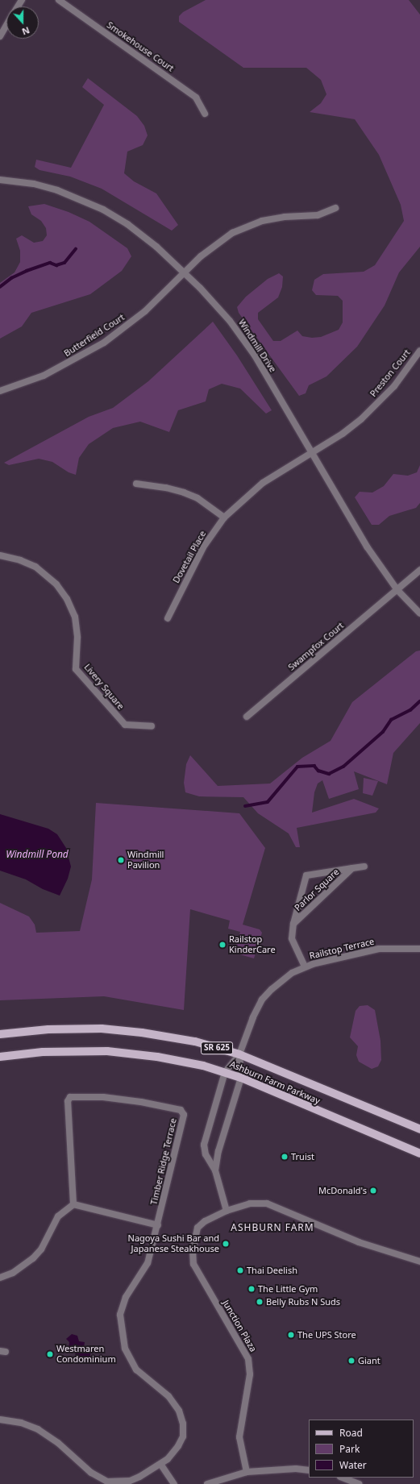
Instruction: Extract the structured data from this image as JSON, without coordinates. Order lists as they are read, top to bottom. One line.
{"streets":{"main road":["SR 625","Ashburn Farm Parkway"],"street":["Smokehouse Court","Butterfield Court","Windmill Drive","Preston Court","Dovetail Place","Swampfox Court","Livery Square","Parlor Square","Railstop Terrace","Timber Ridge Terrace","Junction Plaza"]},"crossings":[["Butterfield Court","Windmill Drive"],["Windmill Drive","Preston Court"],["Windmill Drive","Dovetail Place"],["Windmill Drive","Swampfox Court"],["Preston Court","Dovetail Place"],["Parlor Square","Railstop Terrace"],["Railstop Terrace","Ashburn Farm Parkway"]],"districts":["ASHBURN FARM"],"water":["Windmill Pond"],"places":["Windmill Pavilion","Railstop KinderCare","Truist","McDonald's","Nagoya Sushi Bar and Japanese Steakhouse","Thai Deelish","The Little Gym","Belly Rubs N Suds","The UPS Store","Westmaren Condominium","Giant"],"legend":["Road","Park","Water"],"north":"bottom"}
